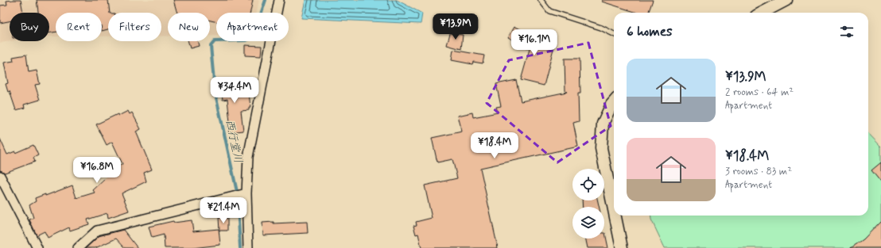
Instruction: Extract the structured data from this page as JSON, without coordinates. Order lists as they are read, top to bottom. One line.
{"water":["西行堂川"],"page":{"chip":["Buy","Rent","Filters","New","Apartment"],"heading":"6 homes","price":["¥13.9M","¥16.1M","¥34.4M","¥18.4M","¥16.8M","¥21.4M"],"list":[{"name":"¥13.9M","note":"2 rooms · 64 m² · Apartment"},{"name":"¥18.4M","note":"3 rooms · 83 m² · Apartment"}]}}
